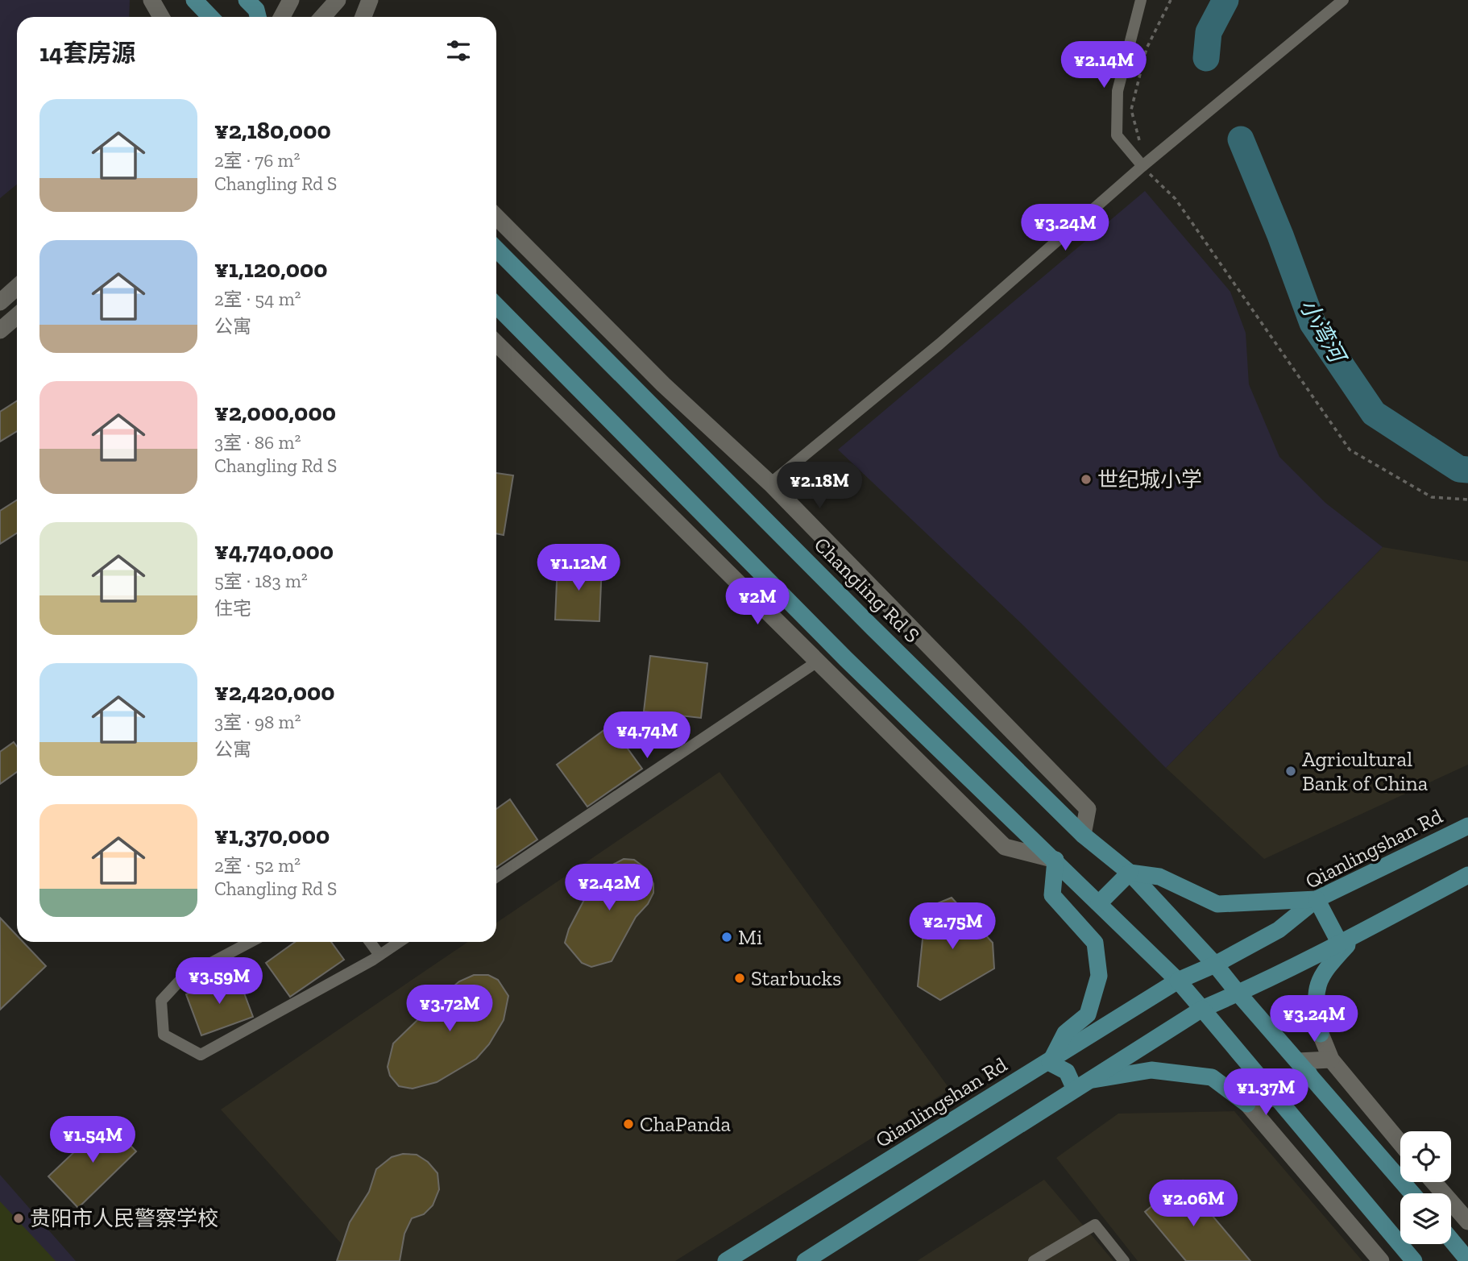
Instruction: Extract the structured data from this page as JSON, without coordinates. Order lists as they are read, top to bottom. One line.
{"streets":{"main road":["Changling Rd S","Qianlingshan Rd"]},"crossings":[["Changling Rd S","Qianlingshan Rd"]],"water":["小湾河"],"places":["世纪城小学","Agricultural Bank of China","Mi","Starbucks","ChaPanda","贵阳市人民警察学校"],"page":{"heading":"14套房源","price":["¥2.14M","¥3.24M","¥2.18M","¥1.12M","¥2M","¥4.74M","¥2.42M","¥2.75M","¥3.59M","¥3.72M","¥3.24M","¥1.37M","¥1.54M","¥2.06M"],"list":[{"name":"¥2,180,000","note":"2室 · 76 m² · Changling Rd S"},{"name":"¥1,120,000","note":"2室 · 54 m² · 公寓"},{"name":"¥2,000,000","note":"3室 · 86 m² · Changling Rd S"},{"name":"¥4,740,000","note":"5室 · 183 m² · 住宅"},{"name":"¥2,420,000","note":"3室 · 98 m² · 公寓"},{"name":"¥1,370,000","note":"2室 · 52 m² · Changling Rd S"}]}}
